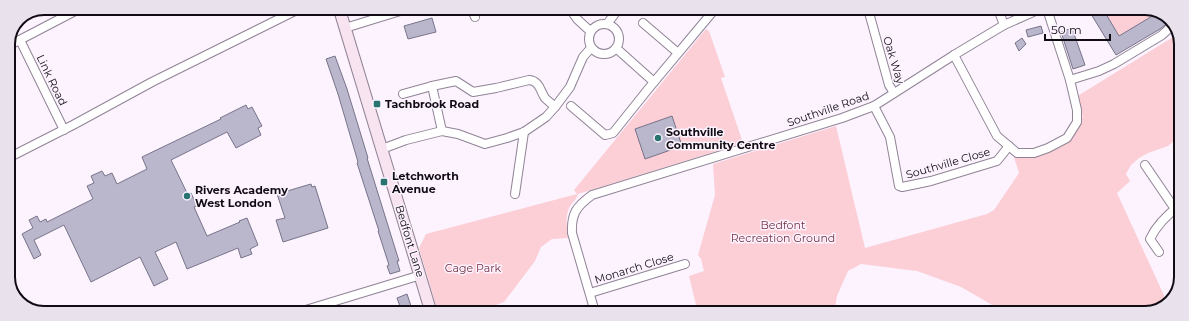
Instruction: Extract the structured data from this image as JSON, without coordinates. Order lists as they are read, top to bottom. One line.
{"streets":{"main road":["Bedfont Lane"],"street":["Oak Way","Link Road","Southville Road","Southville Close","Monarch Close"]},"crossings":[["Oak Way","Southville Road"],["Southville Road","Southville Close"],["Southville Road","Monarch Close"]],"parks":["Bedfont Recreation Ground","Cage Park"],"places":{"transit":["Tachbrook Road","Letchworth Avenue"],"other":["Southville Community Centre","Rivers Academy West London"]},"scale_bar":"50 m"}
